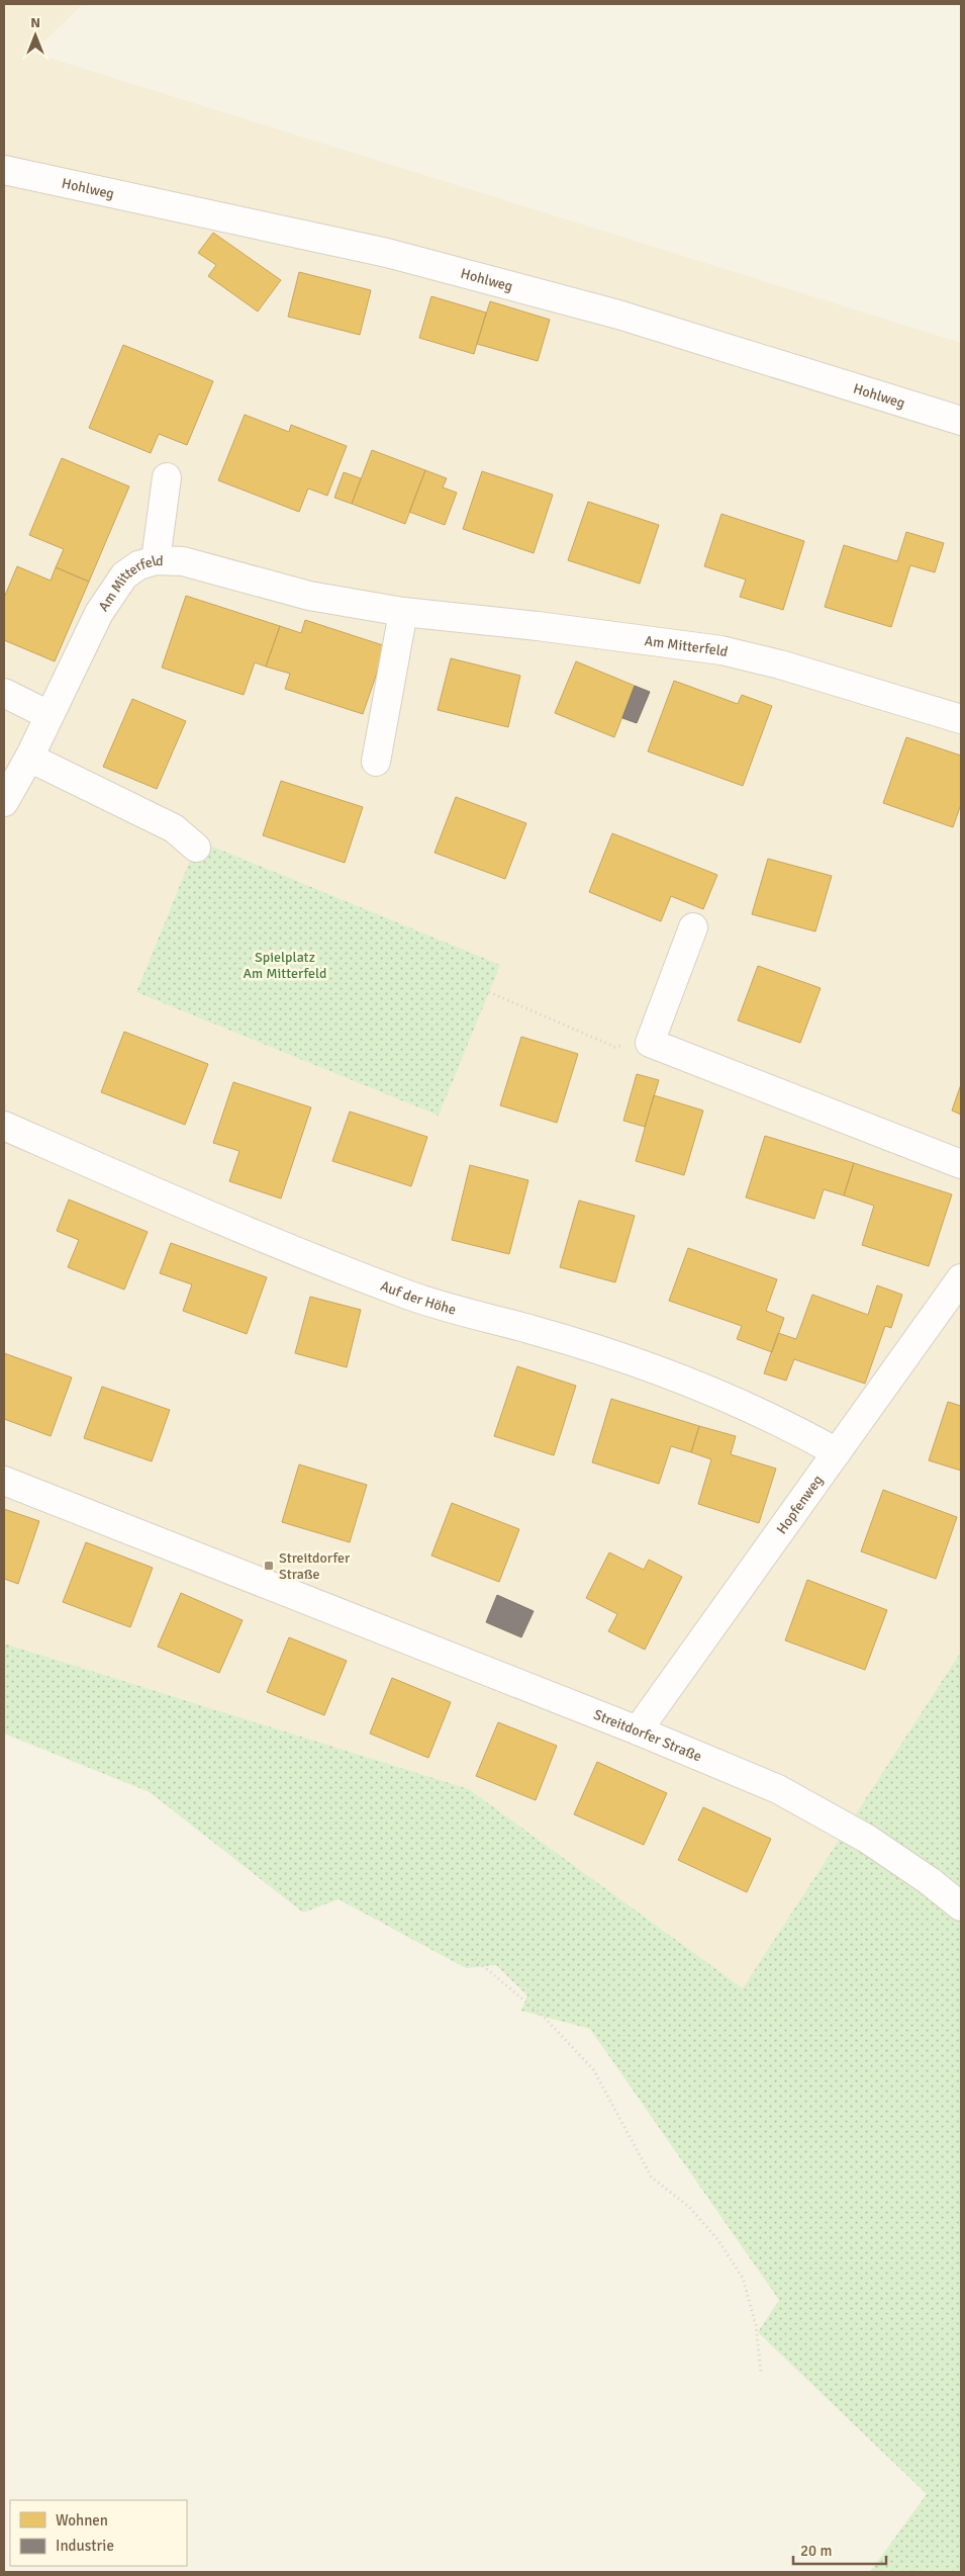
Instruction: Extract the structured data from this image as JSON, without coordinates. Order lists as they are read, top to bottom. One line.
{"streets":{"street":["Hohlweg","Am Mitterfeld","Auf der Höhe","Hopfenweg","Streitdorfer Straße"]},"crossings":[["Auf der Höhe","Hopfenweg"],["Hopfenweg","Streitdorfer Straße"]],"parks":["Spielplatz Am Mitterfeld"],"places":{"transit":["Streitdorfer Straße"]},"legend":["Wohnen","Industrie"],"scale_bar":"20 m","north":"top"}
